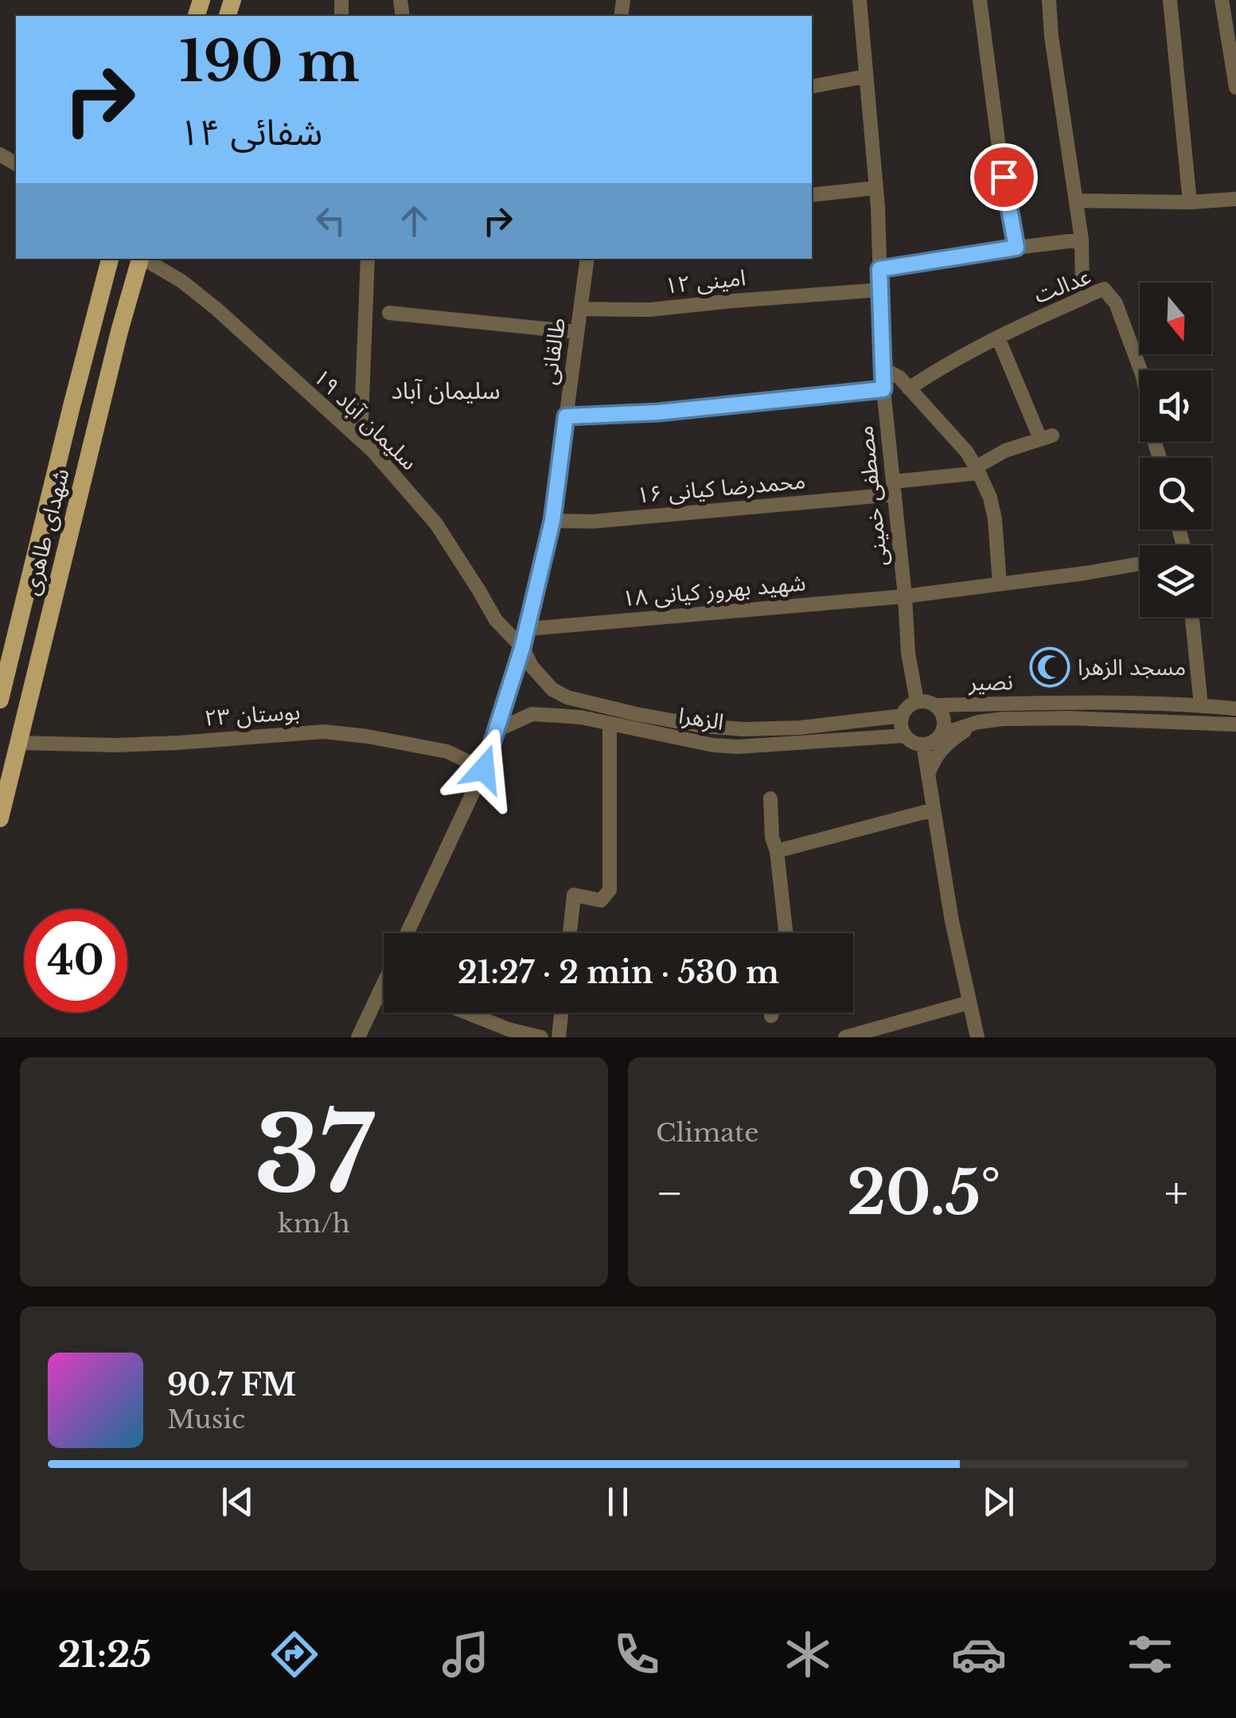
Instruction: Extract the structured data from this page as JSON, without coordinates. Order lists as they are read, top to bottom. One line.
{"streets":{"main road":["شهدای طاهری"],"street":["امینی ۱۲","عدالت","طالقانی","سلیمان آباد ۱۹","محمدرضا کیانی ۱۶","مصطفی خمینی","شهید بهروز کیانی ۱۸","نصیر","بوستان ۲۳","الزهرا"]},"crossings":[["امینی ۱۲","طالقانی"],["امینی ۱۲","مصطفی خمینی"],["طالقانی","سلیمان آباد ۱۹"],["طالقانی","محمدرضا کیانی ۱۶"],["طالقانی","شهید بهروز کیانی ۱۸"],["طالقانی","بوستان ۲۳"],["طالقانی","الزهرا"],["سلیمان آباد ۱۹","الزهرا"],["محمدرضا کیانی ۱۶","مصطفی خمینی"],["مصطفی خمینی","شهید بهروز کیانی ۱۸"],["مصطفی خمینی","نصیر"],["مصطفی خمینی","الزهرا"],["شهدای طاهری","بوستان ۲۳"],["نصیر","الزهرا"]],"districts":["سلیمان آباد"],"places":{"mosque":["مسجد الزهرا"]},"north":"bottom","page":{"turn":["190 m","شفائی ۱۴"],"limit":"40","trip":"21:27 · 2 min · 530 m","tile":[["37","km/h"],"Climate"],"heat":["−","20.5°","+"],"song":["90.7 FM","Music"],"tabs":"21:25"}}
